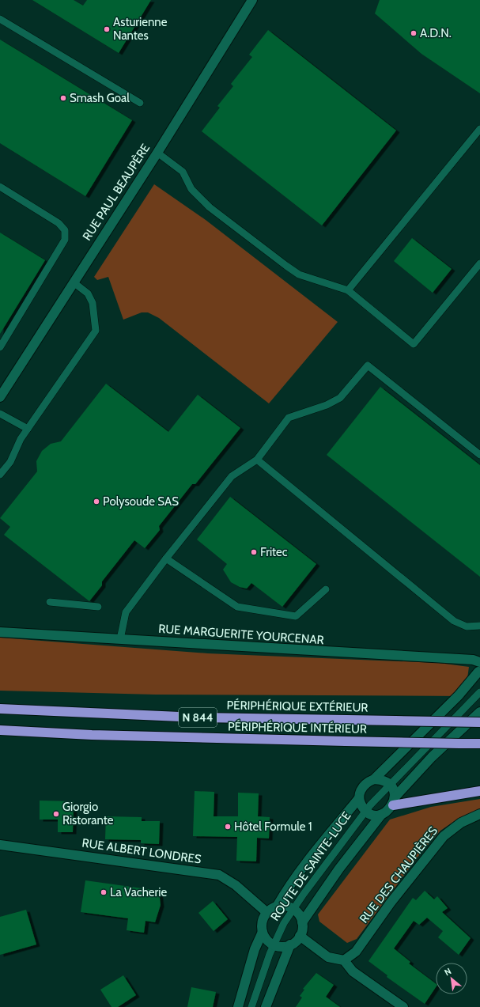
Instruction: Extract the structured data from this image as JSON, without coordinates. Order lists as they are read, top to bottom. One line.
{"streets":{"highway":["PÉRIPHÉRIQUE EXTÉRIEUR","N 844","PÉRIPHÉRIQUE INTÉRIEUR"],"street":["RUE PAUL BEAUPÈRE","RUE MARGUERITE YOURCENAR","RUE ALBERT LONDRES","ROUTE DE SAINTE-LUCE","RUE DES CHAUPIÈRES"]},"crossings":[["RUE MARGUERITE YOURCENAR","ROUTE DE SAINTE-LUCE"],["RUE ALBERT LONDRES","ROUTE DE SAINTE-LUCE"]],"places":["Asturienne Nantes","A.D.N.","Smash Goal","Polysoude SAS","Fritec","Giorgio Ristorante","Hôtel Formule 1","La Vacherie"],"north":"top left"}
